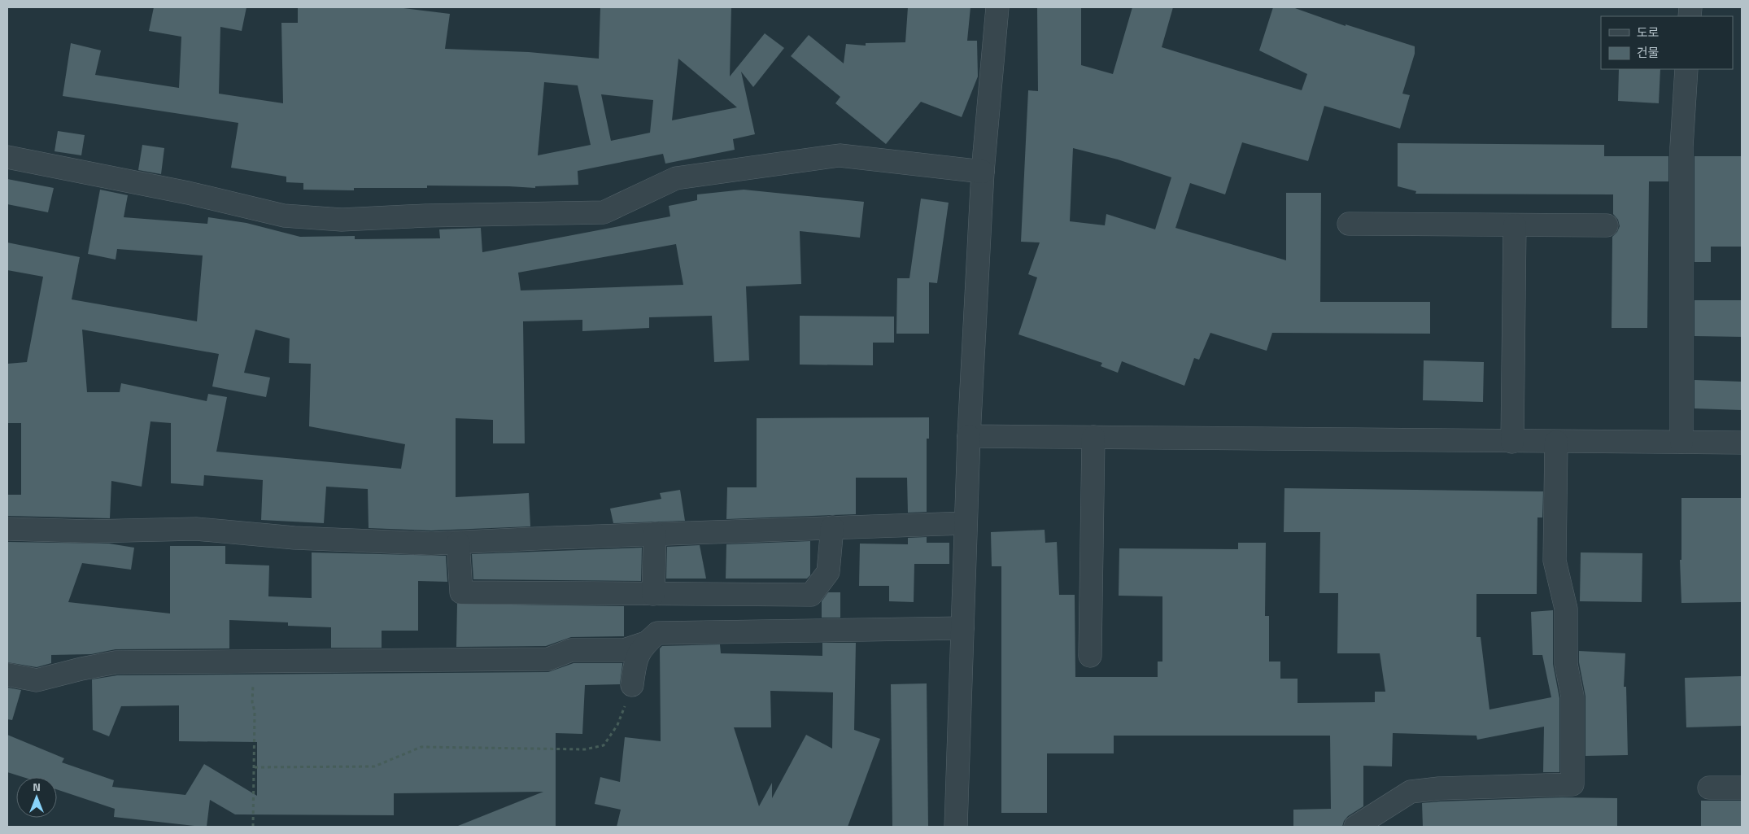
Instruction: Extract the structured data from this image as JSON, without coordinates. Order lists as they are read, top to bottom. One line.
{"legend":["도로","건물"],"north":"top"}
